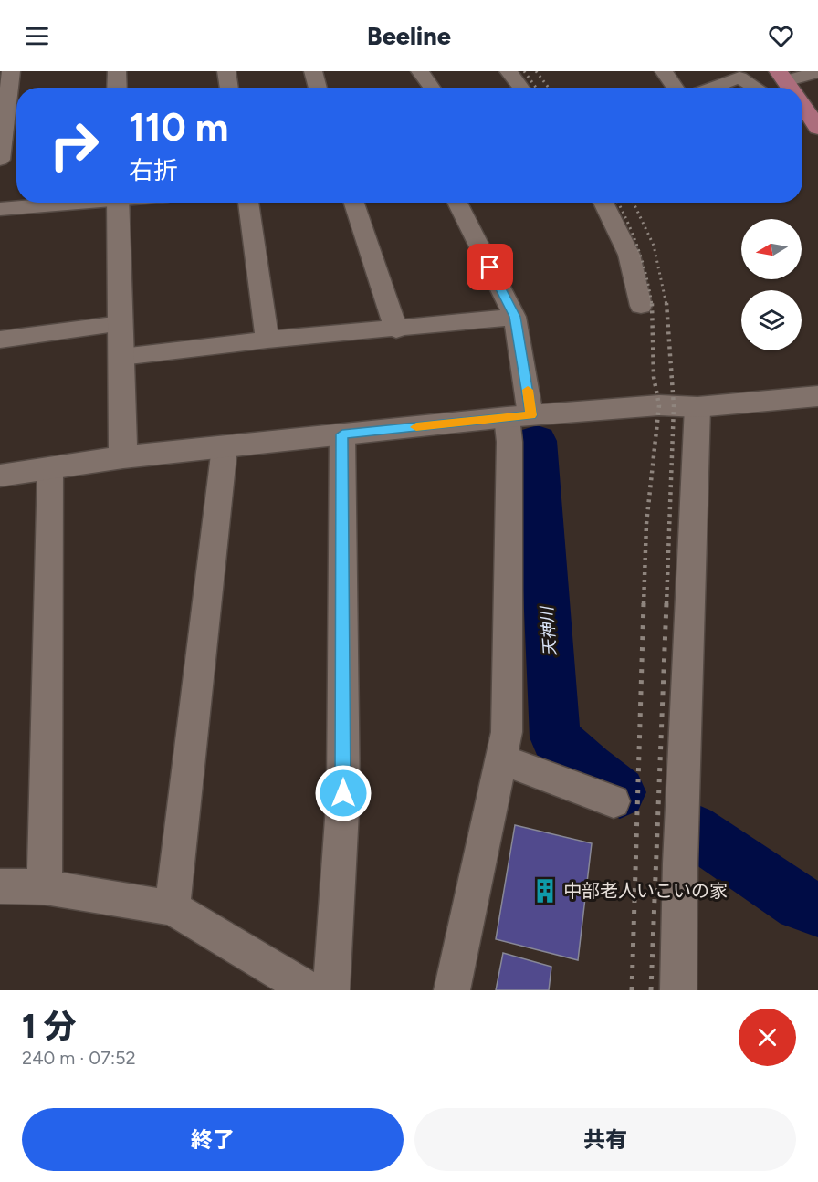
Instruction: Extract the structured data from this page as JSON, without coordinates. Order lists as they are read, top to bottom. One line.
{"water":["天神川"],"places":{"building":["中部老人いこいの家"]},"north":"left","page":{"header":"Beeline","turn":["110 m","右折"],"heading":["1 分","240 m · 07:52"],"buttons":["終了","共有"]}}
